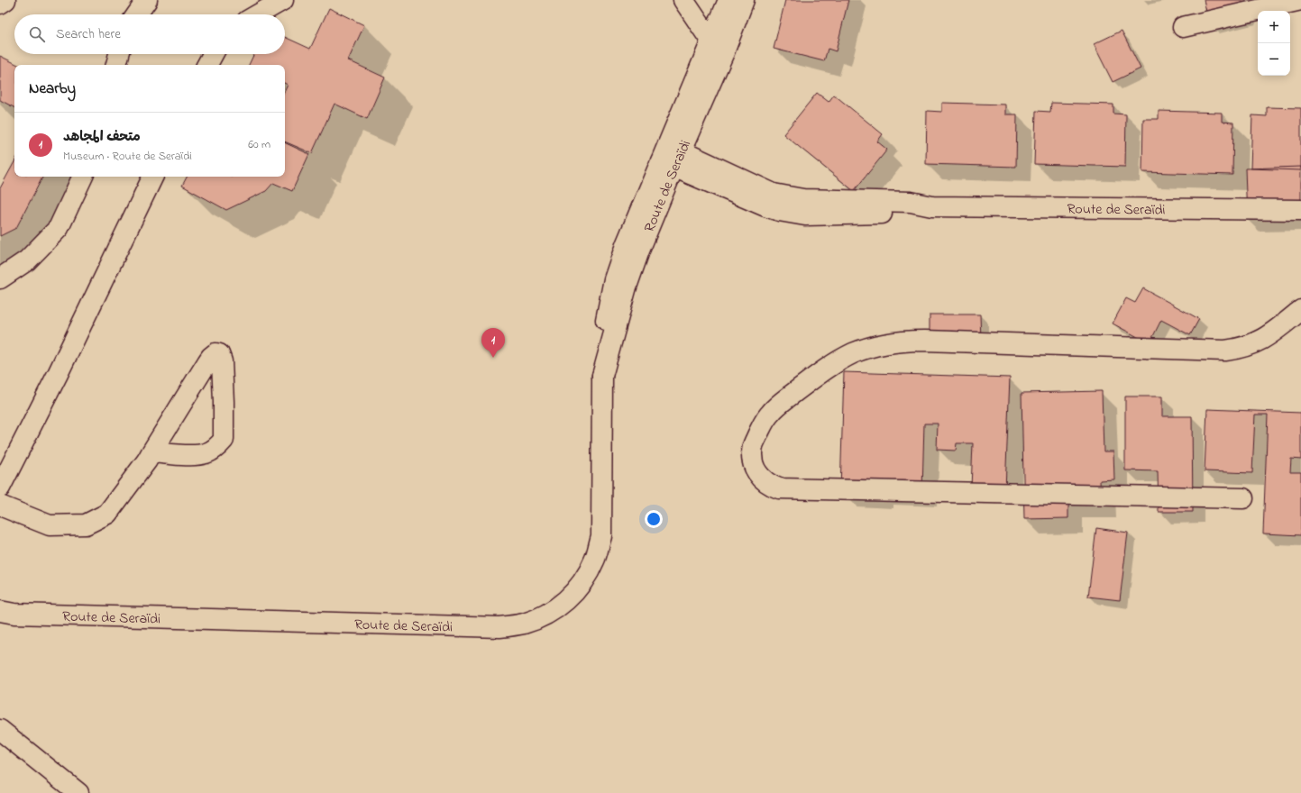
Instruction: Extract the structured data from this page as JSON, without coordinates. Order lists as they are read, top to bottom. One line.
{"streets":{"street":["Route de Seraïdi"]},"page":{"map_buttons":["+","−"],"search":"Search here","heading":"Nearby","list":[{"mark":"1","name":"متحف المجاهد","note":"Museum · Route de Seraïdi","value":"60 m"}],"pins":"1"}}
